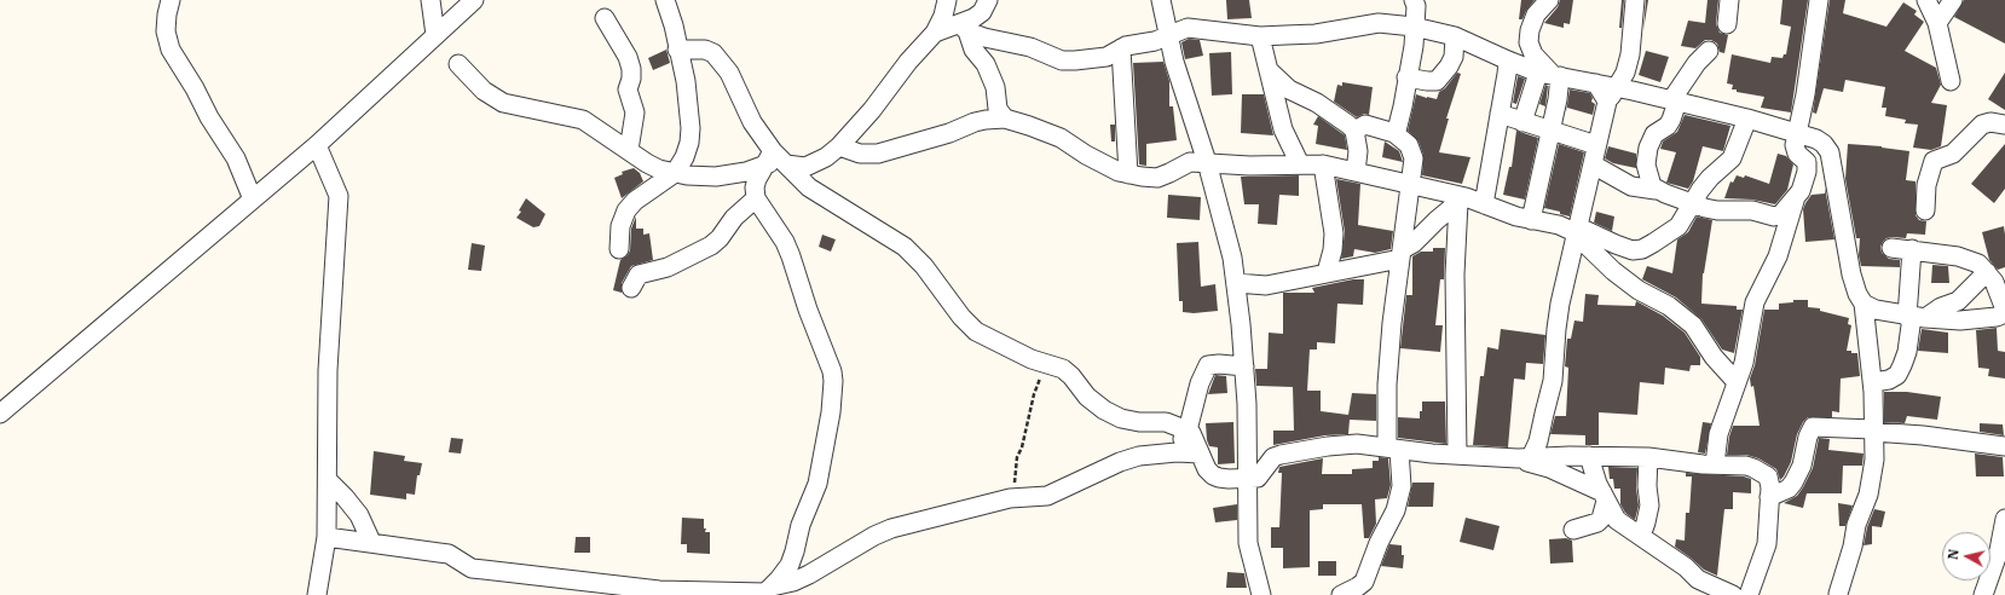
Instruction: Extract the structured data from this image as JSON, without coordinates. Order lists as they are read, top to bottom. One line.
{"north":"left"}
